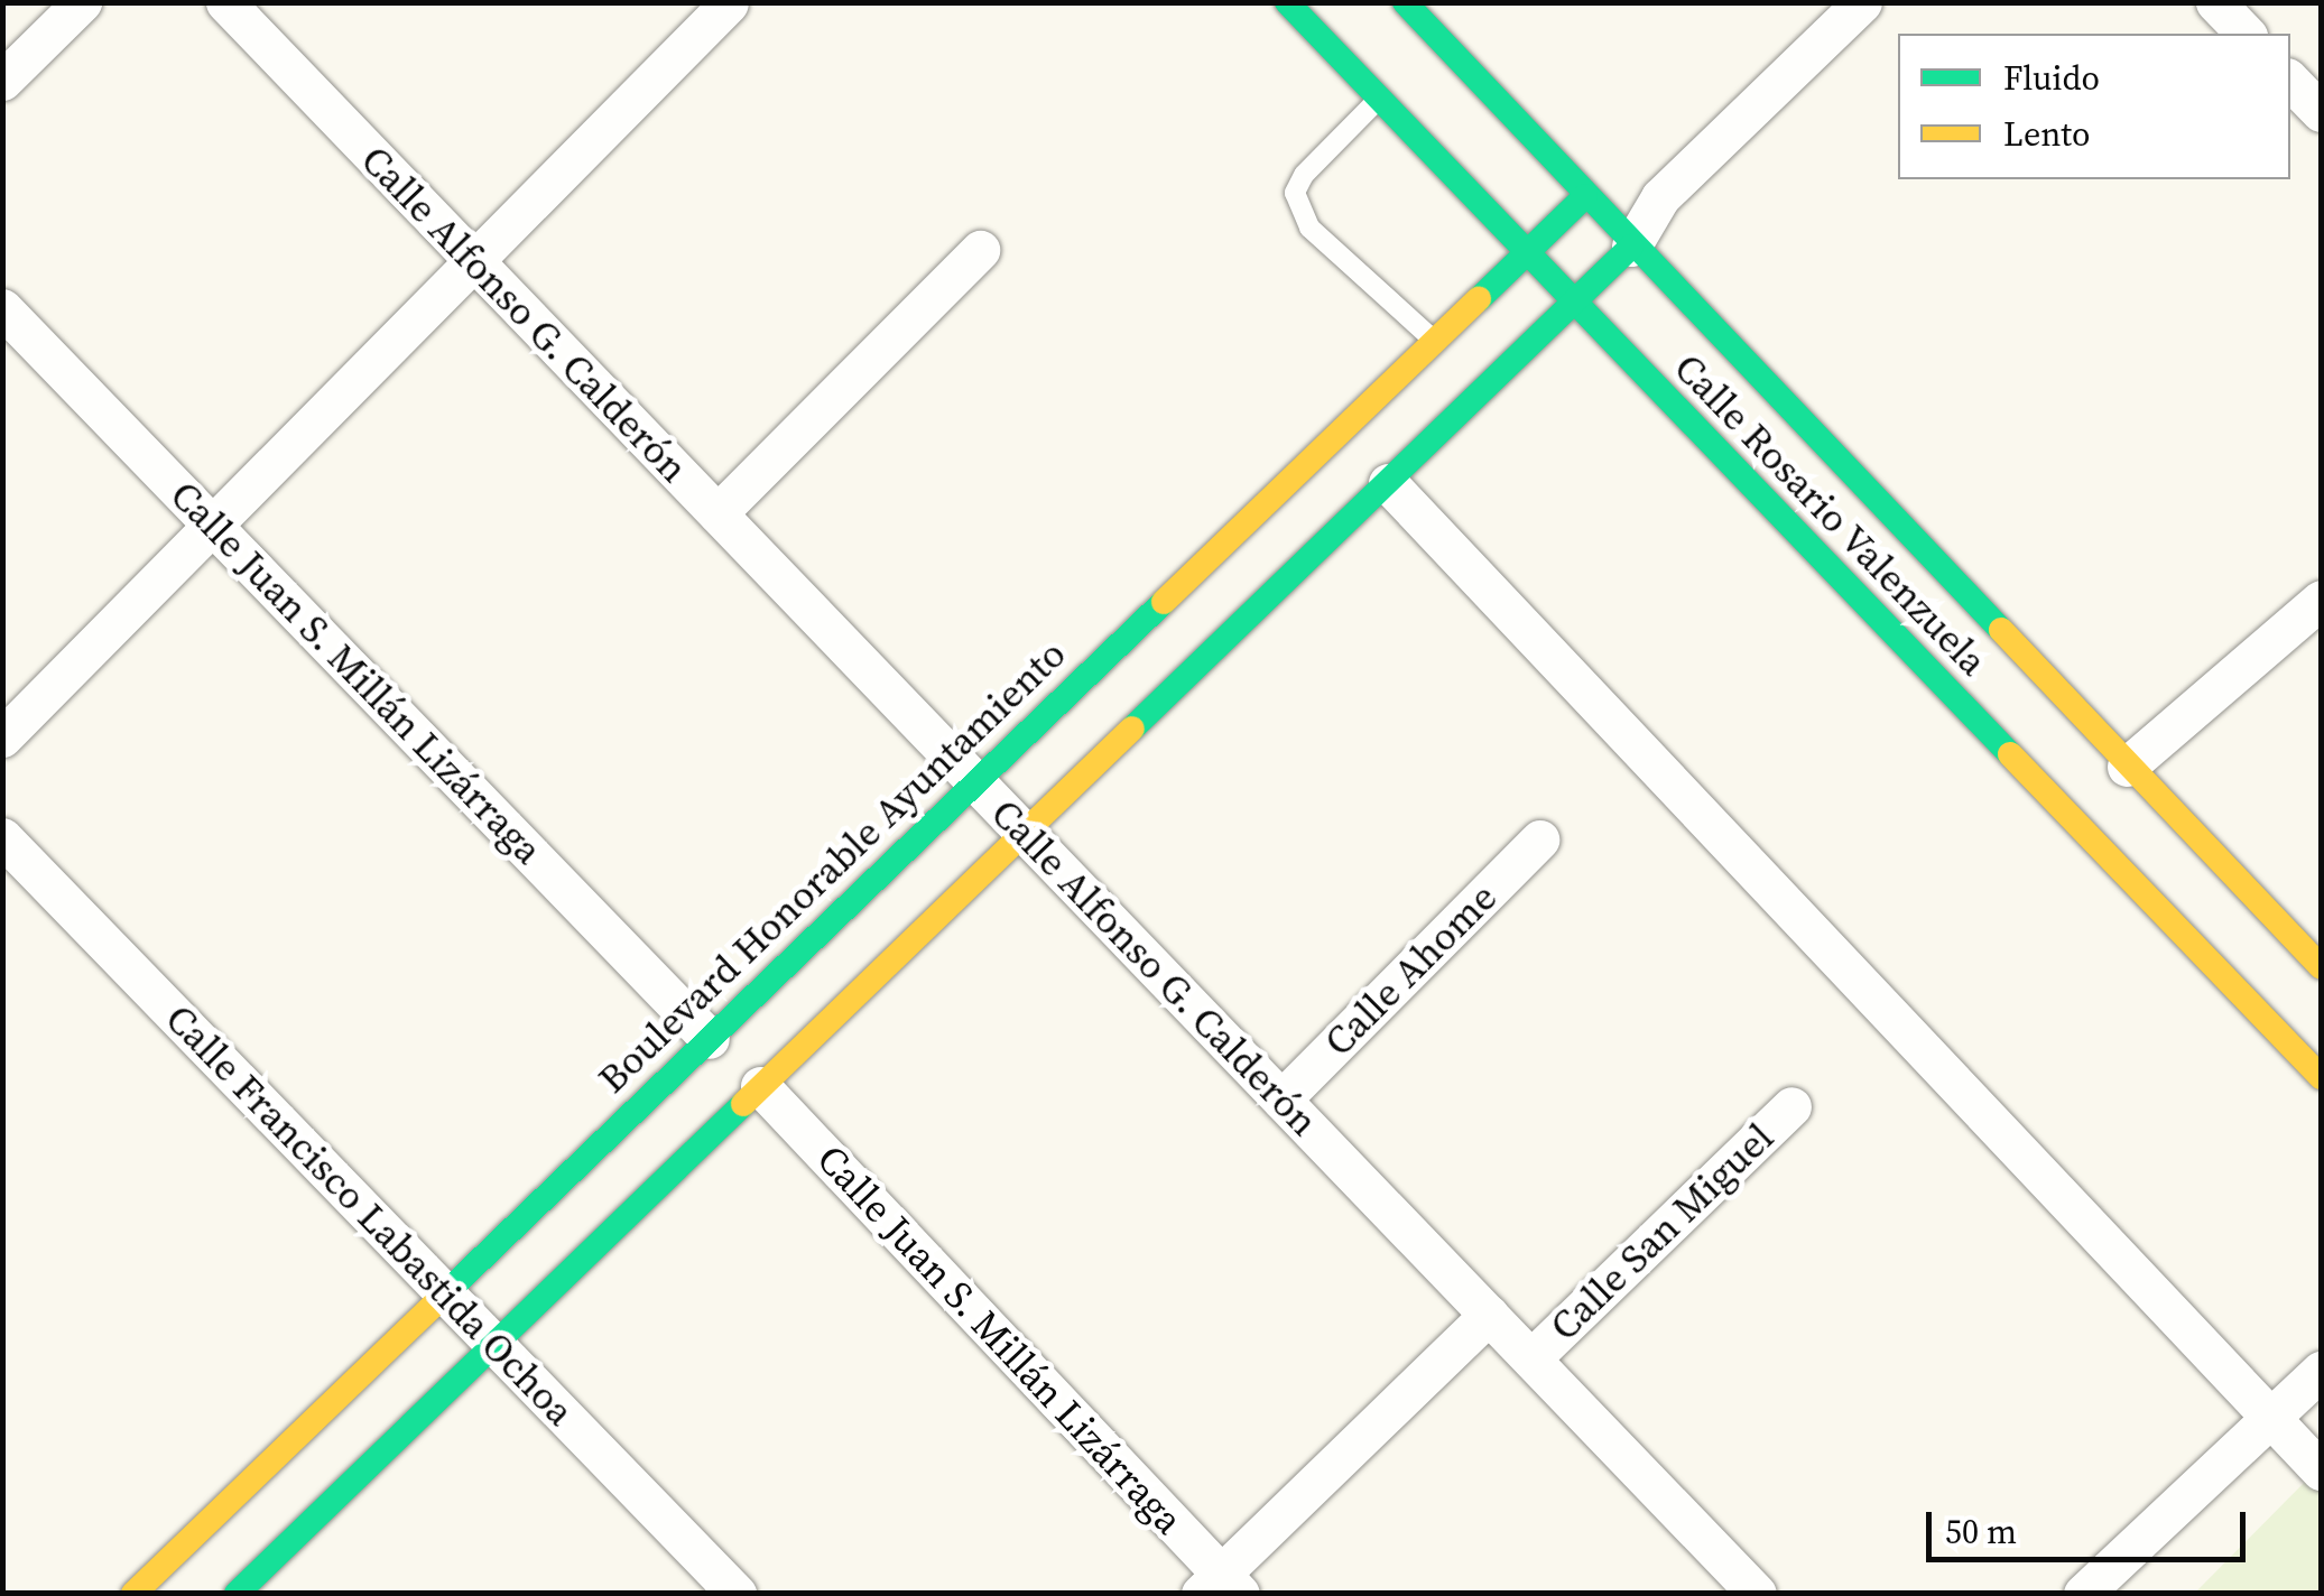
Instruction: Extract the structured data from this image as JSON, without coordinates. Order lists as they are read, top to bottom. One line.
{"streets":{"street":["Calle Alfonso G. Calderón","Calle Rosario Valenzuela","Calle Juan S. Millán Lizárraga","Boulevard Honorable Ayuntamiento","Calle Ahome","Calle Francisco Labastida Ochoa","Calle San Miguel"]},"crossings":[["Calle Alfonso G. Calderón","Boulevard Honorable Ayuntamiento"],["Calle Alfonso G. Calderón","Calle Ahome"],["Calle Alfonso G. Calderón","Calle San Miguel"],["Calle Rosario Valenzuela","Boulevard Honorable Ayuntamiento"],["Calle Juan S. Millán Lizárraga","Boulevard Honorable Ayuntamiento"],["Boulevard Honorable Ayuntamiento","Calle Francisco Labastida Ochoa"]],"legend":["Fluido","Lento"],"scale_bar":"50 m"}
